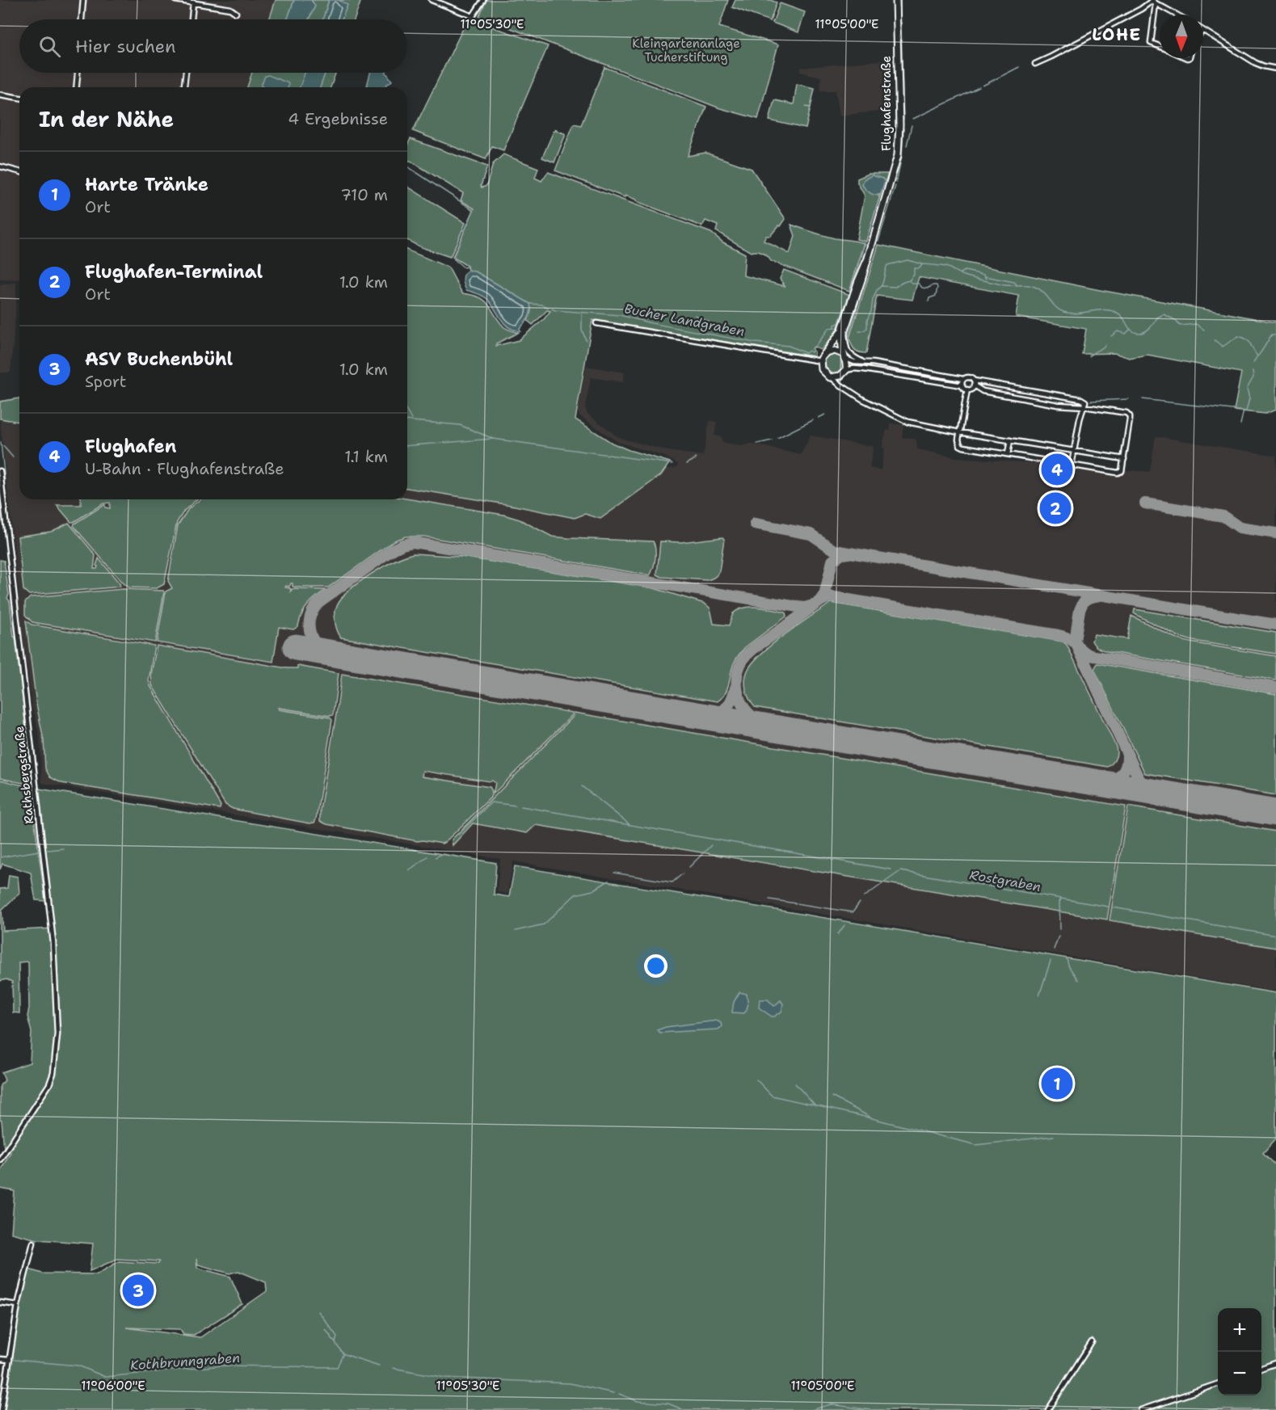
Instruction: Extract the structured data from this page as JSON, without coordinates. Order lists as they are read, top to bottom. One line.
{"streets":{"main road":["Flughafenstraße"],"street":["Rathsbergstraße"]},"districts":["LOHE"],"water":["Bucher Landgraben","Rostgraben","Kothbrunngraben"],"parks":["Kleingartenanlage Tucherstiftung"],"north":"bottom","page":{"search":"Hier suchen","heading":["In der Nähe","4 Ergebnisse"],"list":[{"mark":"1","name":"Harte Tränke","note":"Ort","value":"710 m"},{"mark":"2","name":"Flughafen-Terminal","note":"Ort","value":"1.0 km"},{"mark":"3","name":"ASV Buchenbühl","note":"Sport","value":"1.0 km"},{"mark":"4","name":"Flughafen","note":"U-Bahn · Flughafenstraße","value":"1.1 km"}],"pins":["4","2","1","3"],"map_buttons":["+","−"]},"coordinates":["11°05'30\"E","11°05'00\"E","11°06'00\"E"]}
